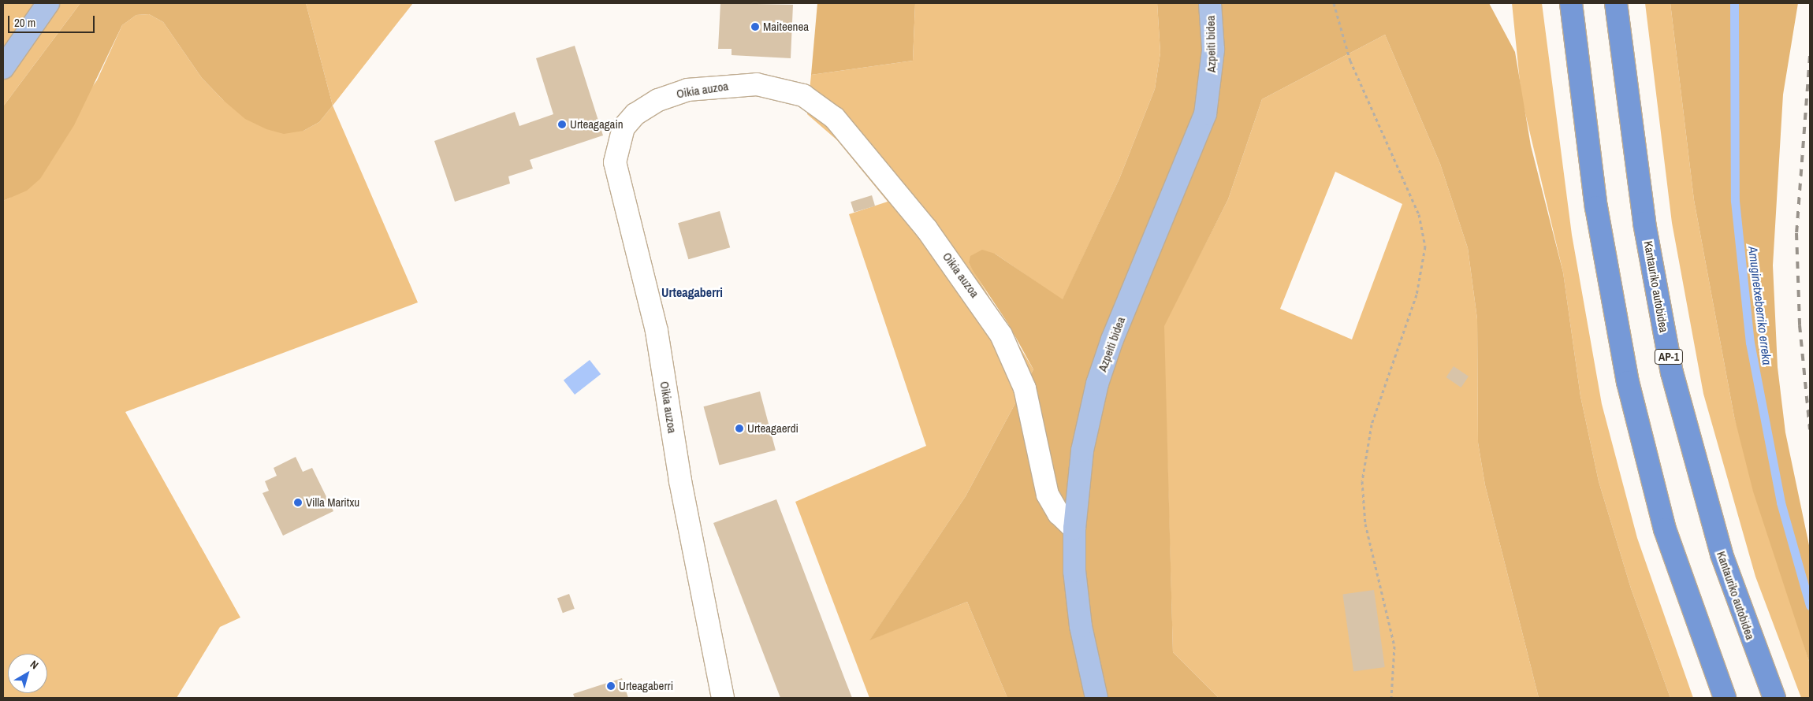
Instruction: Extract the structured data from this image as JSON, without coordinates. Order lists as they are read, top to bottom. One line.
{"streets":{"highway":["Kantauriko autobidea","AP-1"],"main road":["Azpeiti bidea"],"street":["Oikia auzoa"]},"crossings":[["Azpeiti bidea","Oikia auzoa"]],"districts":["Urteagaberri"],"water":["Amuginetxeberriko erreka"],"places":["Maiteenea","Urteagagain","Urteagaerdi","Villa Maritxu","Urteagaberri"],"scale_bar":"20 m","north":"top right"}
